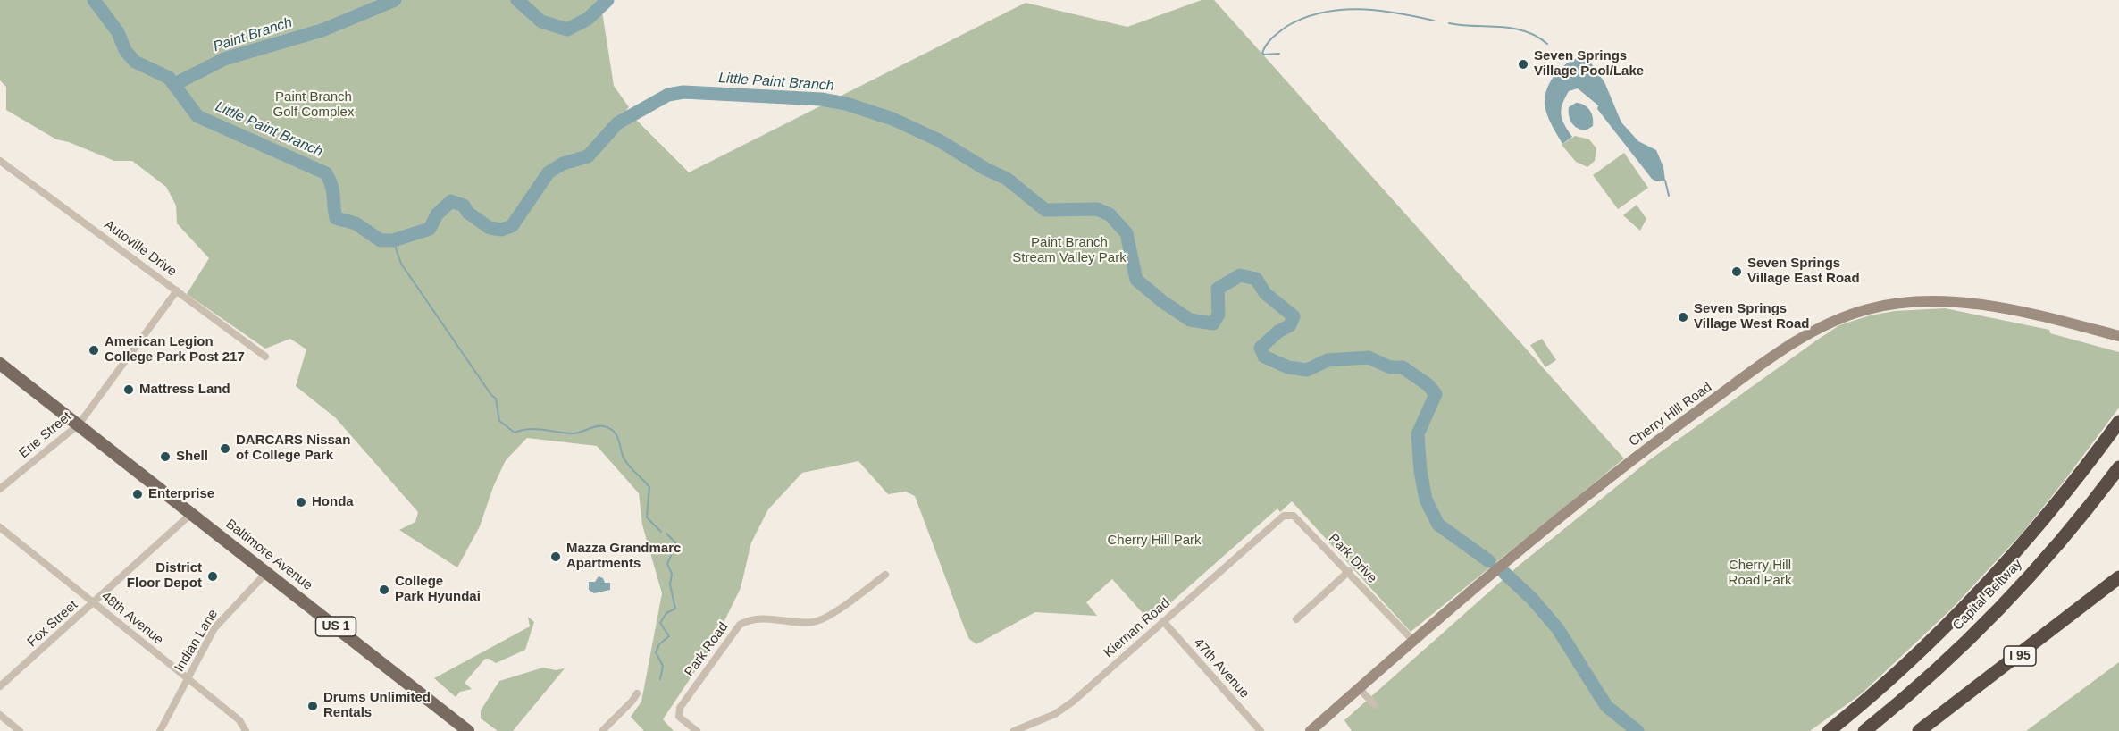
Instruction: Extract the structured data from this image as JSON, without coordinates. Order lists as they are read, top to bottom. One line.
{"streets":{"highway":["Capital Beltway","I 95"],"main road":["Cherry Hill Road","Baltimore Avenue","US 1"],"street":["Autoville Drive","Erie Street","Park Drive","48th Avenue","Fox Street","Kiernan Road","Indian Lane","Park Road","47th Avenue"]},"crossings":[["Autoville Drive","Erie Street"],["Cherry Hill Road","Park Drive"],["Erie Street","Baltimore Avenue"],["Baltimore Avenue","Fox Street"],["Baltimore Avenue","Indian Lane"],["Park Drive","Kiernan Road"],["48th Avenue","Fox Street"],["48th Avenue","Indian Lane"],["Kiernan Road","47th Avenue"]],"water":["Paint Branch","Little Paint Branch"],"parks":["Paint Branch Golf Complex","Paint Branch Stream Valley Park","Cherry Hill Park","Cherry Hill Road Park"],"places":["Seven Springs Village Pool/Lake","Seven Springs Village East Road","Seven Springs Village West Road","American Legion College Park Post 217","Mattress Land","DARCARS Nissan of College Park","Shell","Enterprise","Honda","Mazza Grandmarc Apartments","District Floor Depot","College Park Hyundai","Drums Unlimited Rentals"]}
